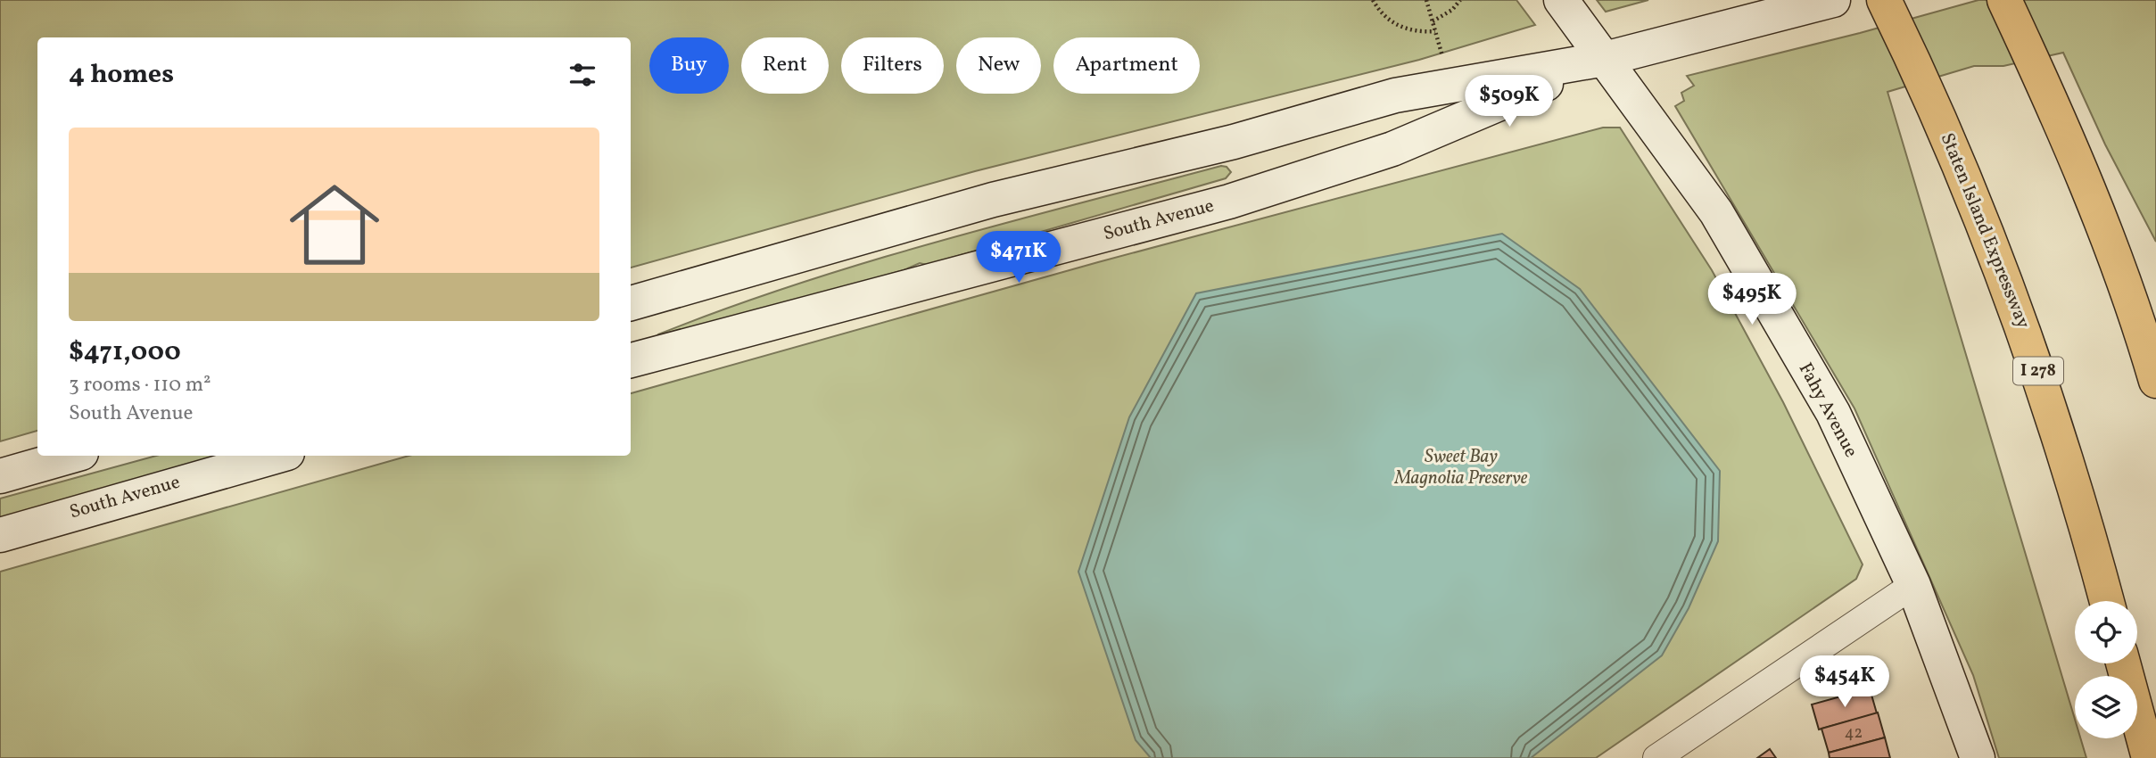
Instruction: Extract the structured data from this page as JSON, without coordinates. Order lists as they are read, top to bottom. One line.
{"streets":{"highway":["Staten Island Expressway","I 278"],"street":["South Avenue","Fahy Avenue"]},"crossings":[["South Avenue","Fahy Avenue"]],"parks":["Sweet Bay Magnolia Preserve"],"house_numbers":["42"],"page":{"chip":["Buy","Rent","Filters","New","Apartment"],"heading":"4 homes","price":["$509K","$471K","$495K","$454K"],"list":[{"name":"$471,000","note":"3 rooms · 110 m² · South Avenue"}]}}
